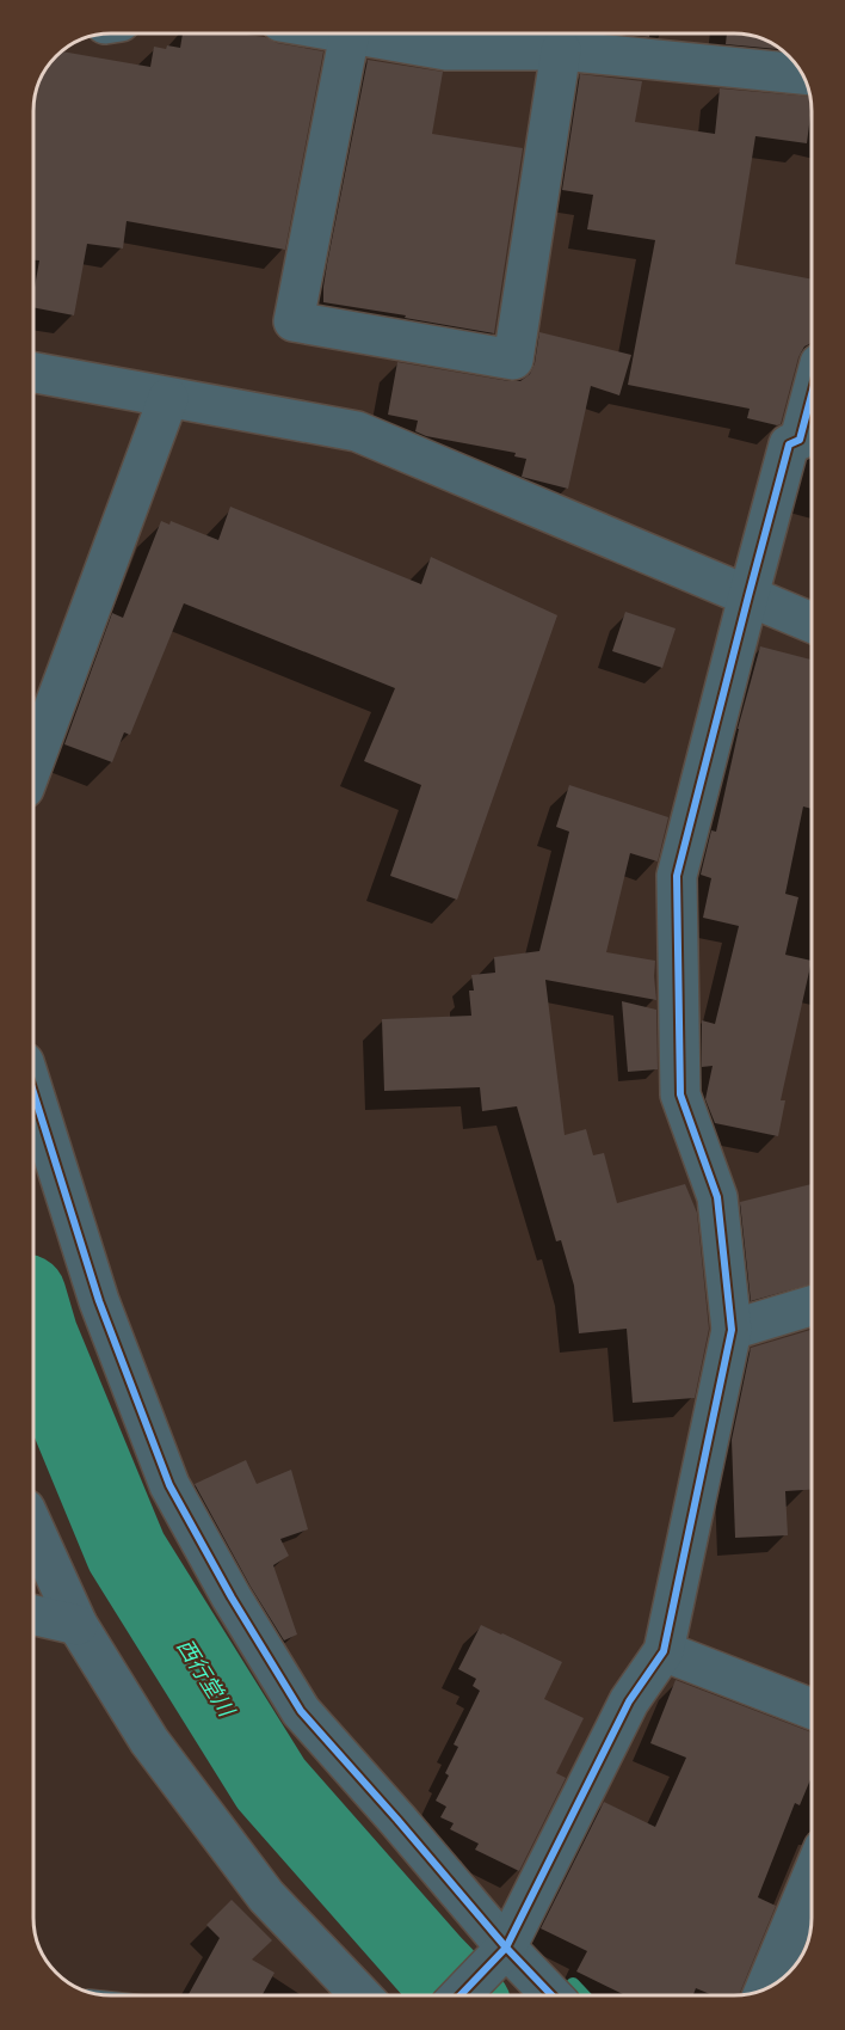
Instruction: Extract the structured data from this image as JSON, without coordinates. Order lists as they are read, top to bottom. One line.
{"water":["西行堂川"]}
